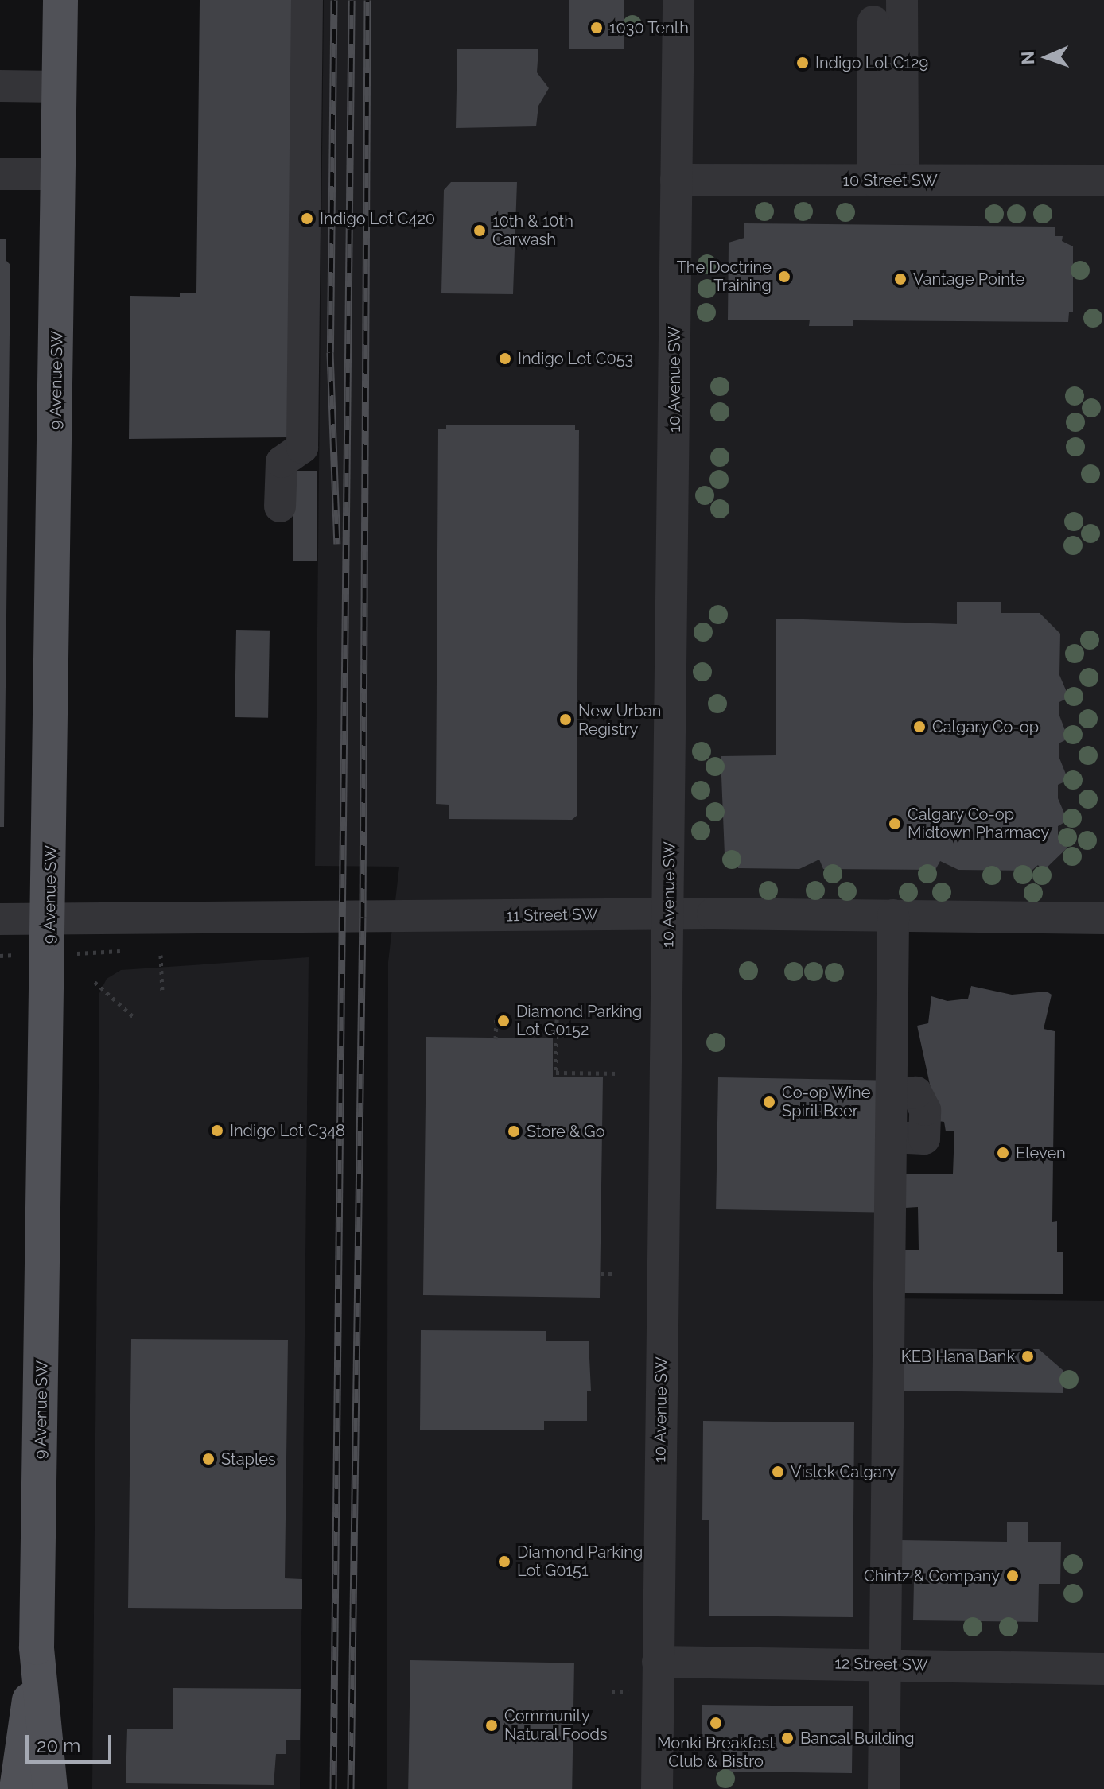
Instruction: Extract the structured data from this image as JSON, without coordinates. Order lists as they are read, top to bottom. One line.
{"streets":{"main road":["9 Avenue SW"],"street":["10 Street SW","10 Avenue SW","11 Street SW","12 Street SW"]},"crossings":[["10 Street SW","10 Avenue SW"],["10 Avenue SW","11 Street SW"],["10 Avenue SW","12 Street SW"],["9 Avenue SW","11 Street SW"]],"places":["1030 Tenth","Indigo Lot C129","Indigo Lot C420","10th & 10th Carwash","The Doctrine Training","Vantage Pointe","Indigo Lot C053","New Urban Registry","Calgary Co-op","Calgary Co-op Midtown Pharmacy","Diamond Parking Lot G0152","Co-op Wine Spirit Beer","Indigo Lot C348","Store & Go","Eleven","KEB Hana Bank","Staples","Vistek Calgary","Diamond Parking Lot G0151","Chintz & Company","Monki Breakfast Club & Bistro","Community Natural Foods","Bancal Building"],"scale_bar":"20 m","north":"left"}
